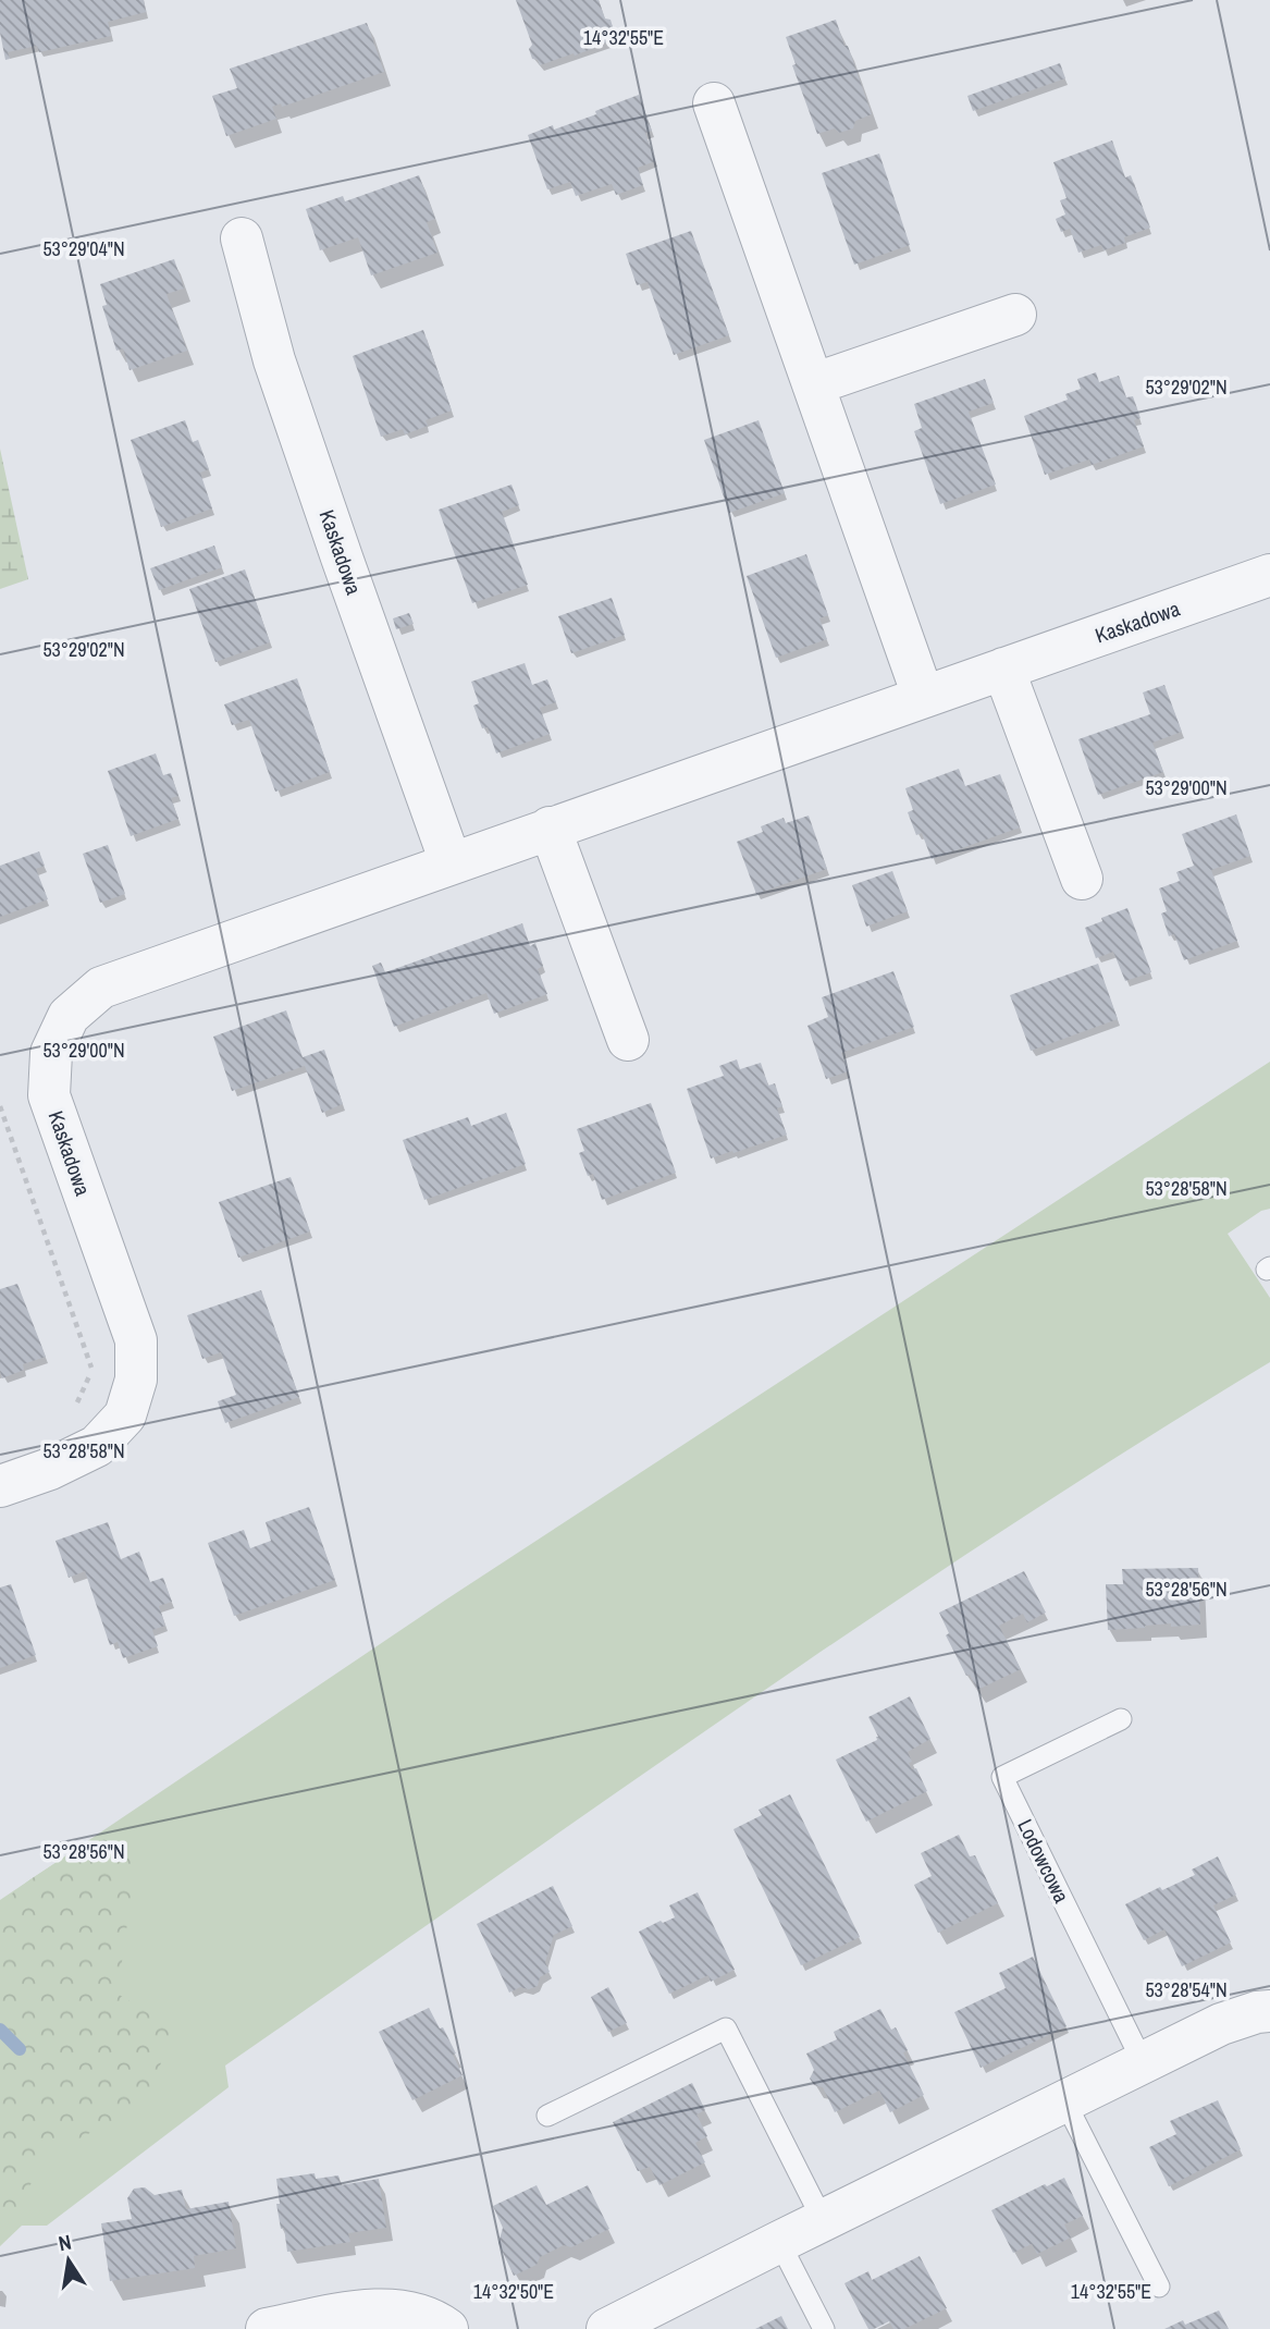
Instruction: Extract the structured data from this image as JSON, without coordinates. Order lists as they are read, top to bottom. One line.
{"streets":{"street":["Kaskadowa"],"lane":["Lodowcowa"]},"north":"top","coordinates":["14°32'55\"E","53°29'04\"N","53°29'02\"N","53°29'00\"N","53°28'58\"N","53°28'56\"N","53°28'54\"N","14°32'50\"E"]}
